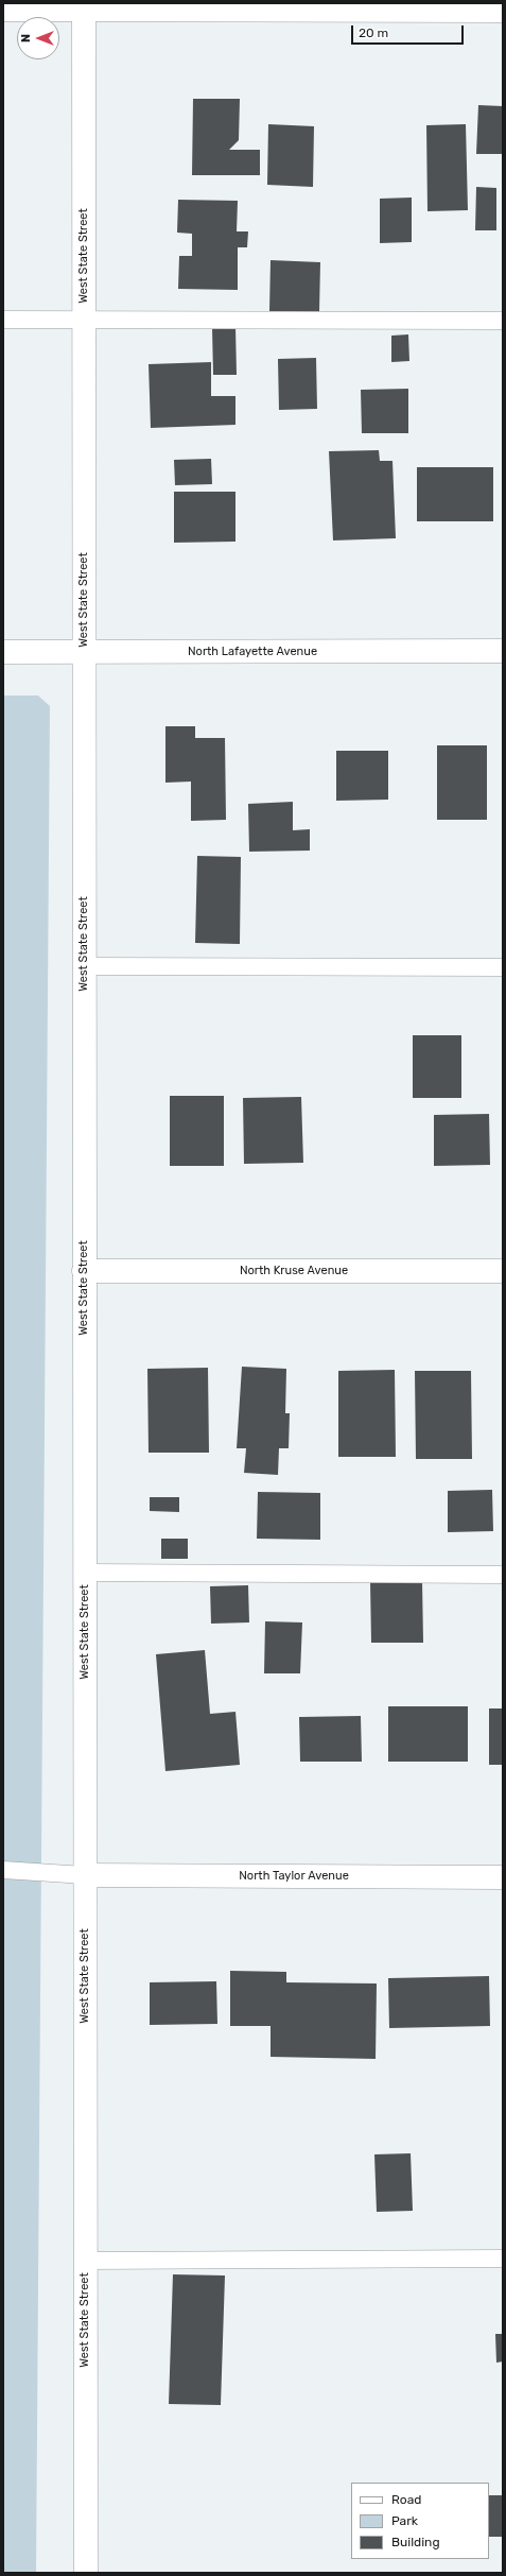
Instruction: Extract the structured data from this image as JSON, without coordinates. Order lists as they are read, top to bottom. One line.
{"streets":{"street":["West State Street","North Lafayette Avenue","North Kruse Avenue","North Taylor Avenue"]},"crossings":[["West State Street","North Lafayette Avenue"],["West State Street","North Kruse Avenue"],["West State Street","North Taylor Avenue"]],"legend":["Road","Park","Building"],"scale_bar":"20 m","north":"left"}
